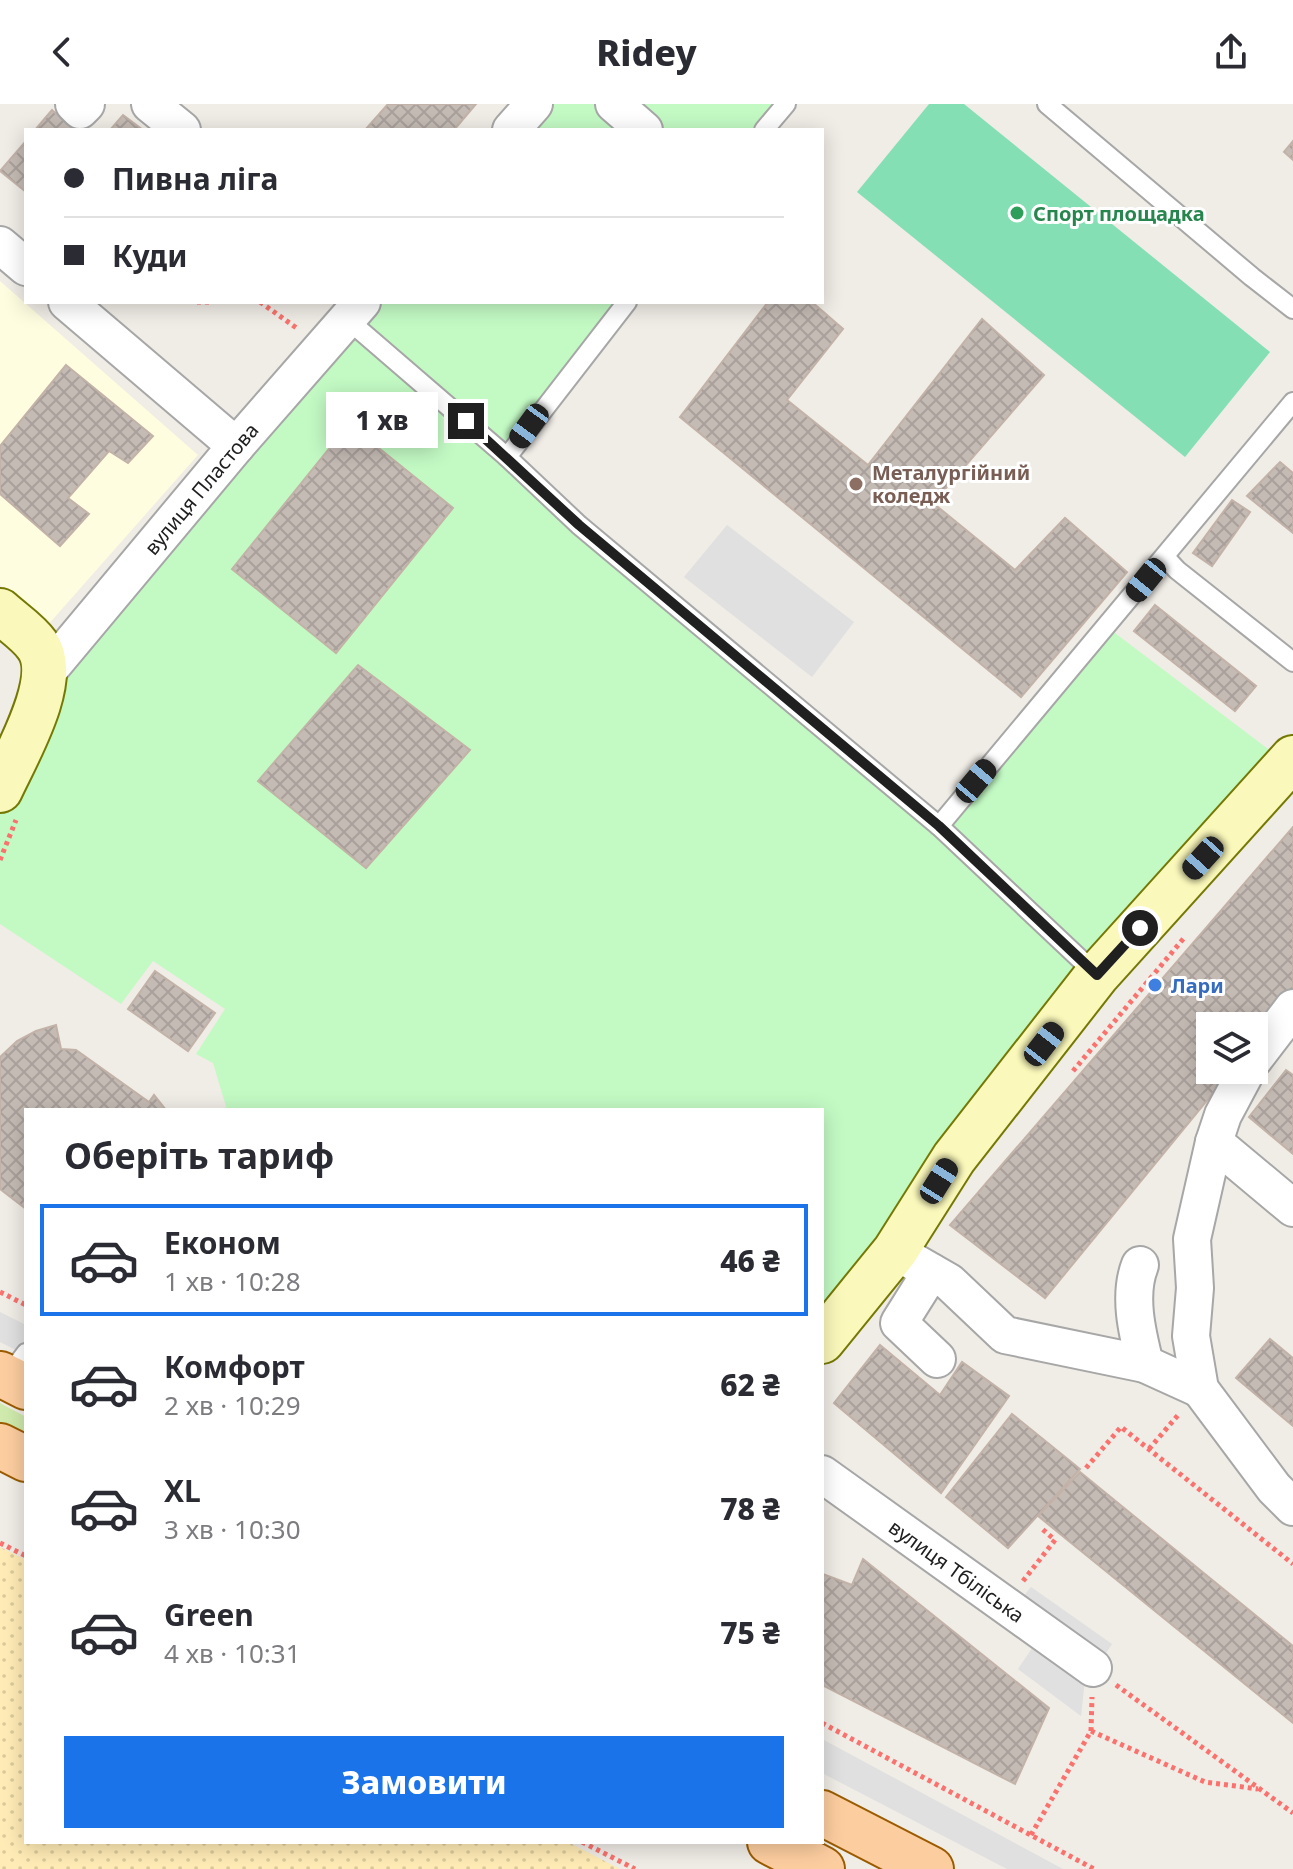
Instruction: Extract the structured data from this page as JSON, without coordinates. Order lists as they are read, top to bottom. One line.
{"streets":{"street":["вулиця Пластова","вулиця Тбіліська"]},"places":["Спорт площадка","Металургійний коледж","Лари"],"page":{"header":"Ridey","banner":["Пивна ліга","Куди"],"bubble":"1 хв","heading":"Оберіть тариф","list":[{"name":"Економ","note":"1 хв · 10:28","value":"46 ₴"},{"name":"Комфорт","note":"2 хв · 10:29","value":"62 ₴"},{"name":"XL","note":"3 хв · 10:30","value":"78 ₴"},{"name":"Green","note":"4 хв · 10:31","value":"75 ₴"}],"buttons":"Замовити"}}
